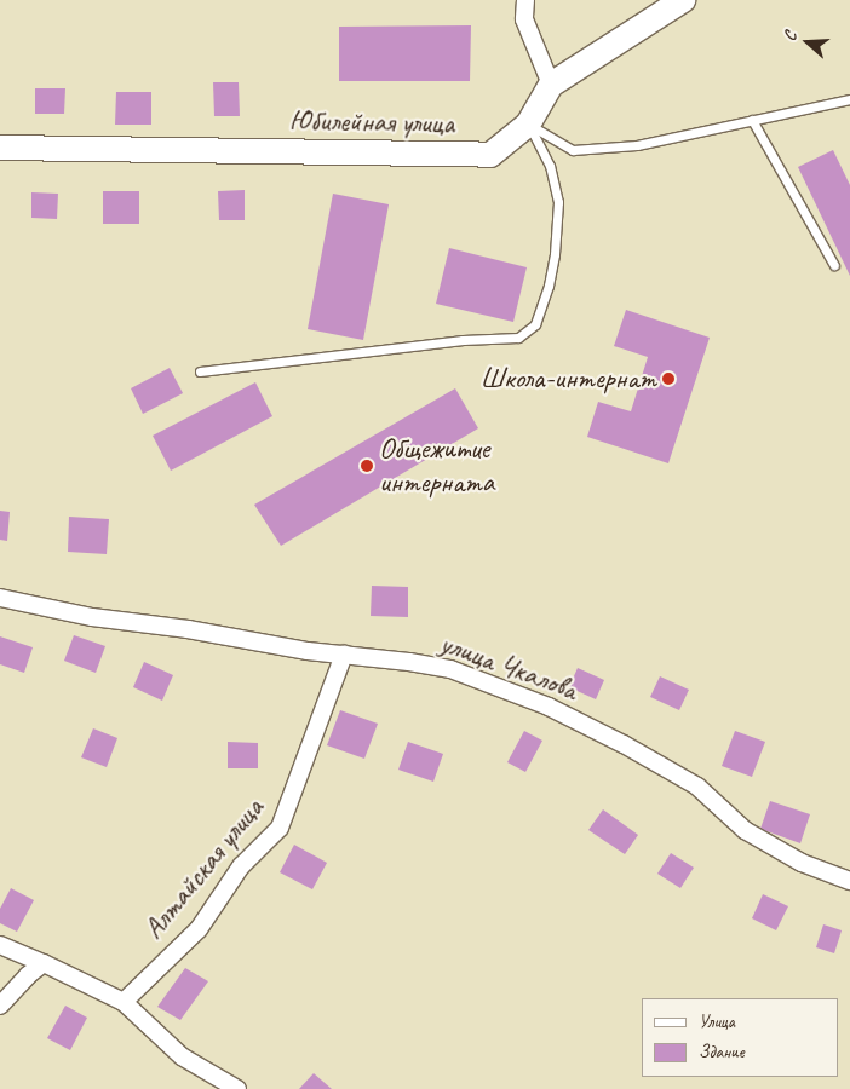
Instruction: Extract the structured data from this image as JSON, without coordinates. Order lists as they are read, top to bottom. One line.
{"streets":{"street":["Юбилейная улица","улица Чкалова","Алтайская улица"]},"crossings":[["улица Чкалова","Алтайская улица"]],"places":["Школа-интернат","Общежитие интерната"],"legend":["Улица","Здание"],"north":"left"}
